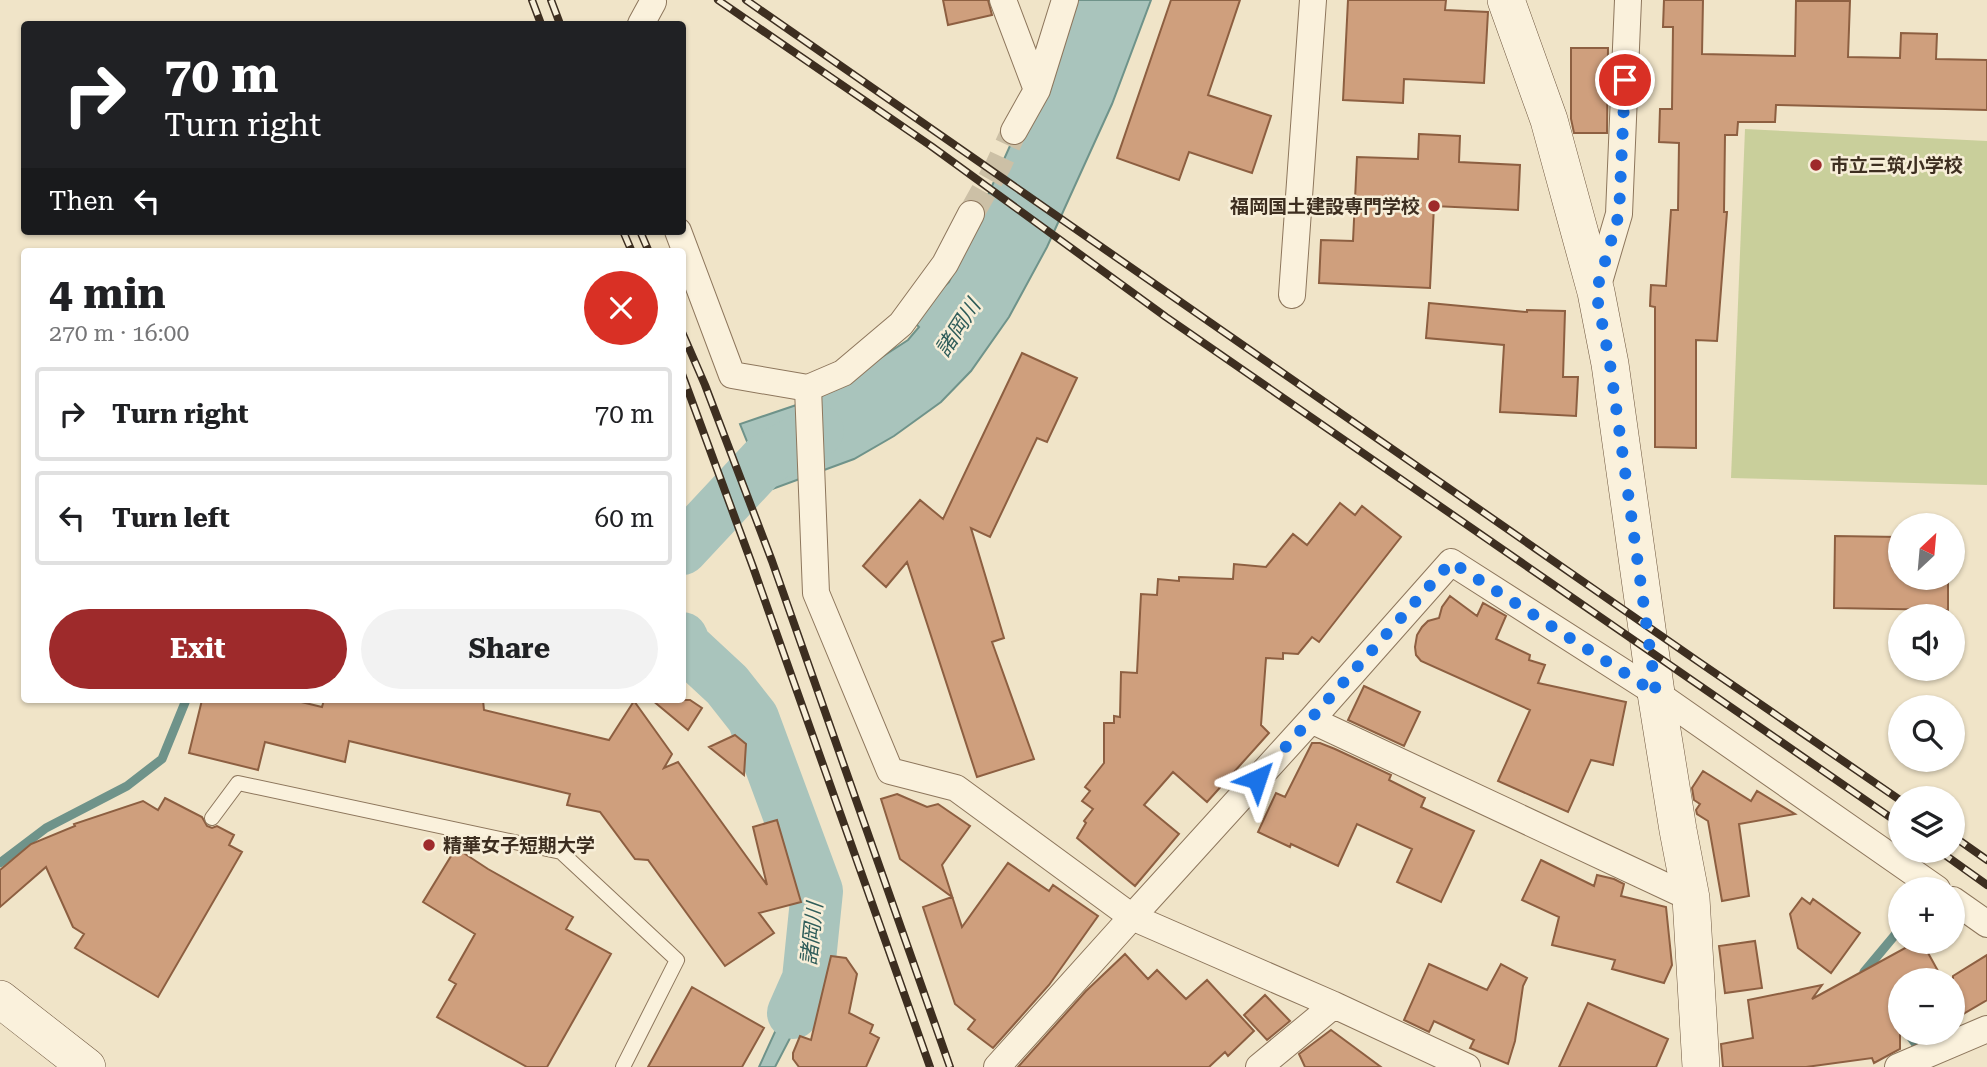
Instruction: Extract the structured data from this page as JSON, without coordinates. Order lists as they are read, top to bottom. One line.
{"water":["諸岡川"],"places":["市立三筑小学校","福岡国土建設専門学校","精華女子短期大学"],"north":"top right","page":{"turn":["70 m","Turn right"],"then":"Then","heading":["4 min","270 m · 16:00"],"list":[{"name":"Turn right","value":"70 m"},{"name":"Turn left","value":"60 m"}],"map_buttons":["+","−"],"buttons":["Exit","Share"]}}
